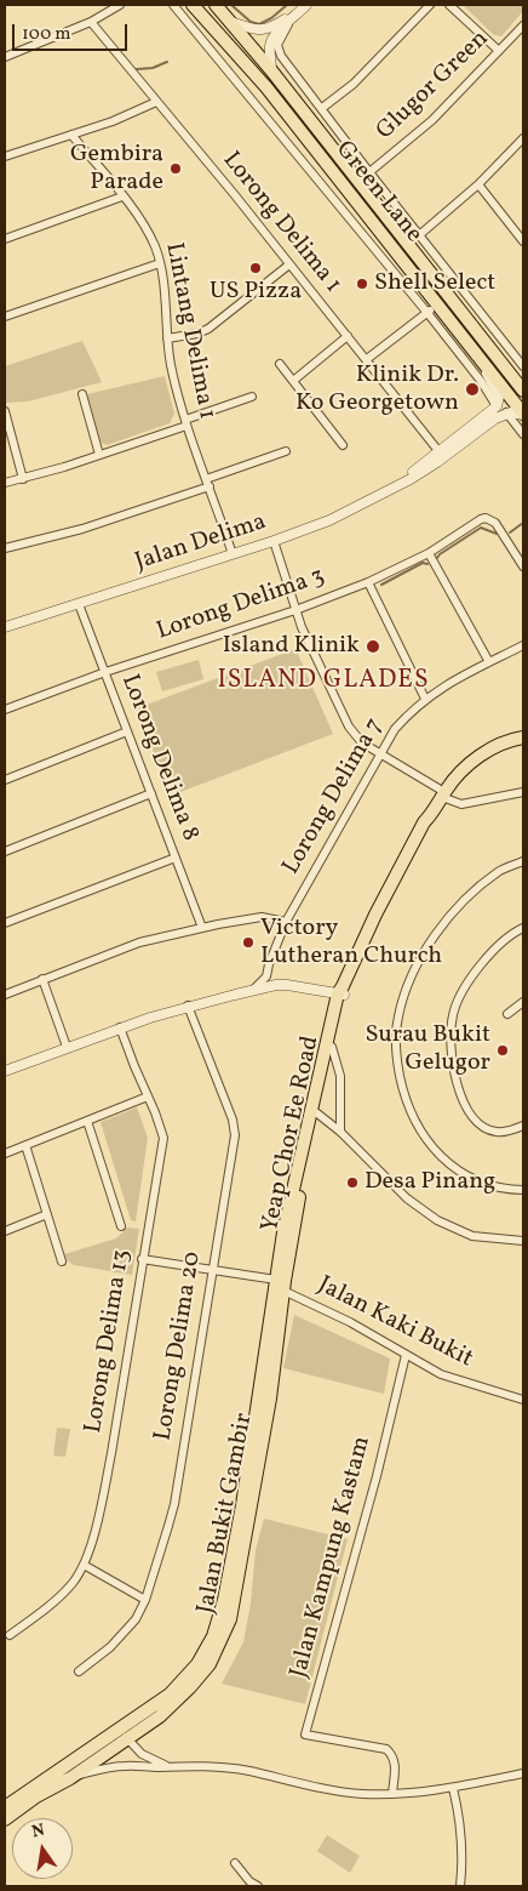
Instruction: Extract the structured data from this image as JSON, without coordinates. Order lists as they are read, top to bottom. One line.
{"streets":{"main road":["Green Lane","Yeap Chor Ee Road","Jalan Bukit Gambir"],"street":["Glugor Green","Lorong Delima 1","Lintang Delima 1","Jalan Delima","Lorong Delima 3","Lorong Delima 8","Lorong Delima 7","Jalan Kaki Bukit","Lorong Delima 13","Lorong Delima 20","Jalan Kampung Kastam"]},"crossings":[["Lorong Delima 1","Jalan Delima"],["Lintang Delima 1","Jalan Delima"],["Jalan Delima","Lorong Delima 8"],["Lorong Delima 3","Lorong Delima 8"],["Yeap Chor Ee Road","Jalan Kaki Bukit"],["Yeap Chor Ee Road","Jalan Bukit Gambir"],["Jalan Kaki Bukit","Jalan Bukit Gambir"],["Jalan Kaki Bukit","Jalan Kampung Kastam"]],"districts":["ISLAND GLADES"],"places":["Gembira Parade","US Pizza","Shell Select","Klinik Dr. Ko Georgetown","Island Klinik","Victory Lutheran Church","Surau Bukit Gelugor","Desa Pinang"],"scale_bar":"100 m","north":"top"}
